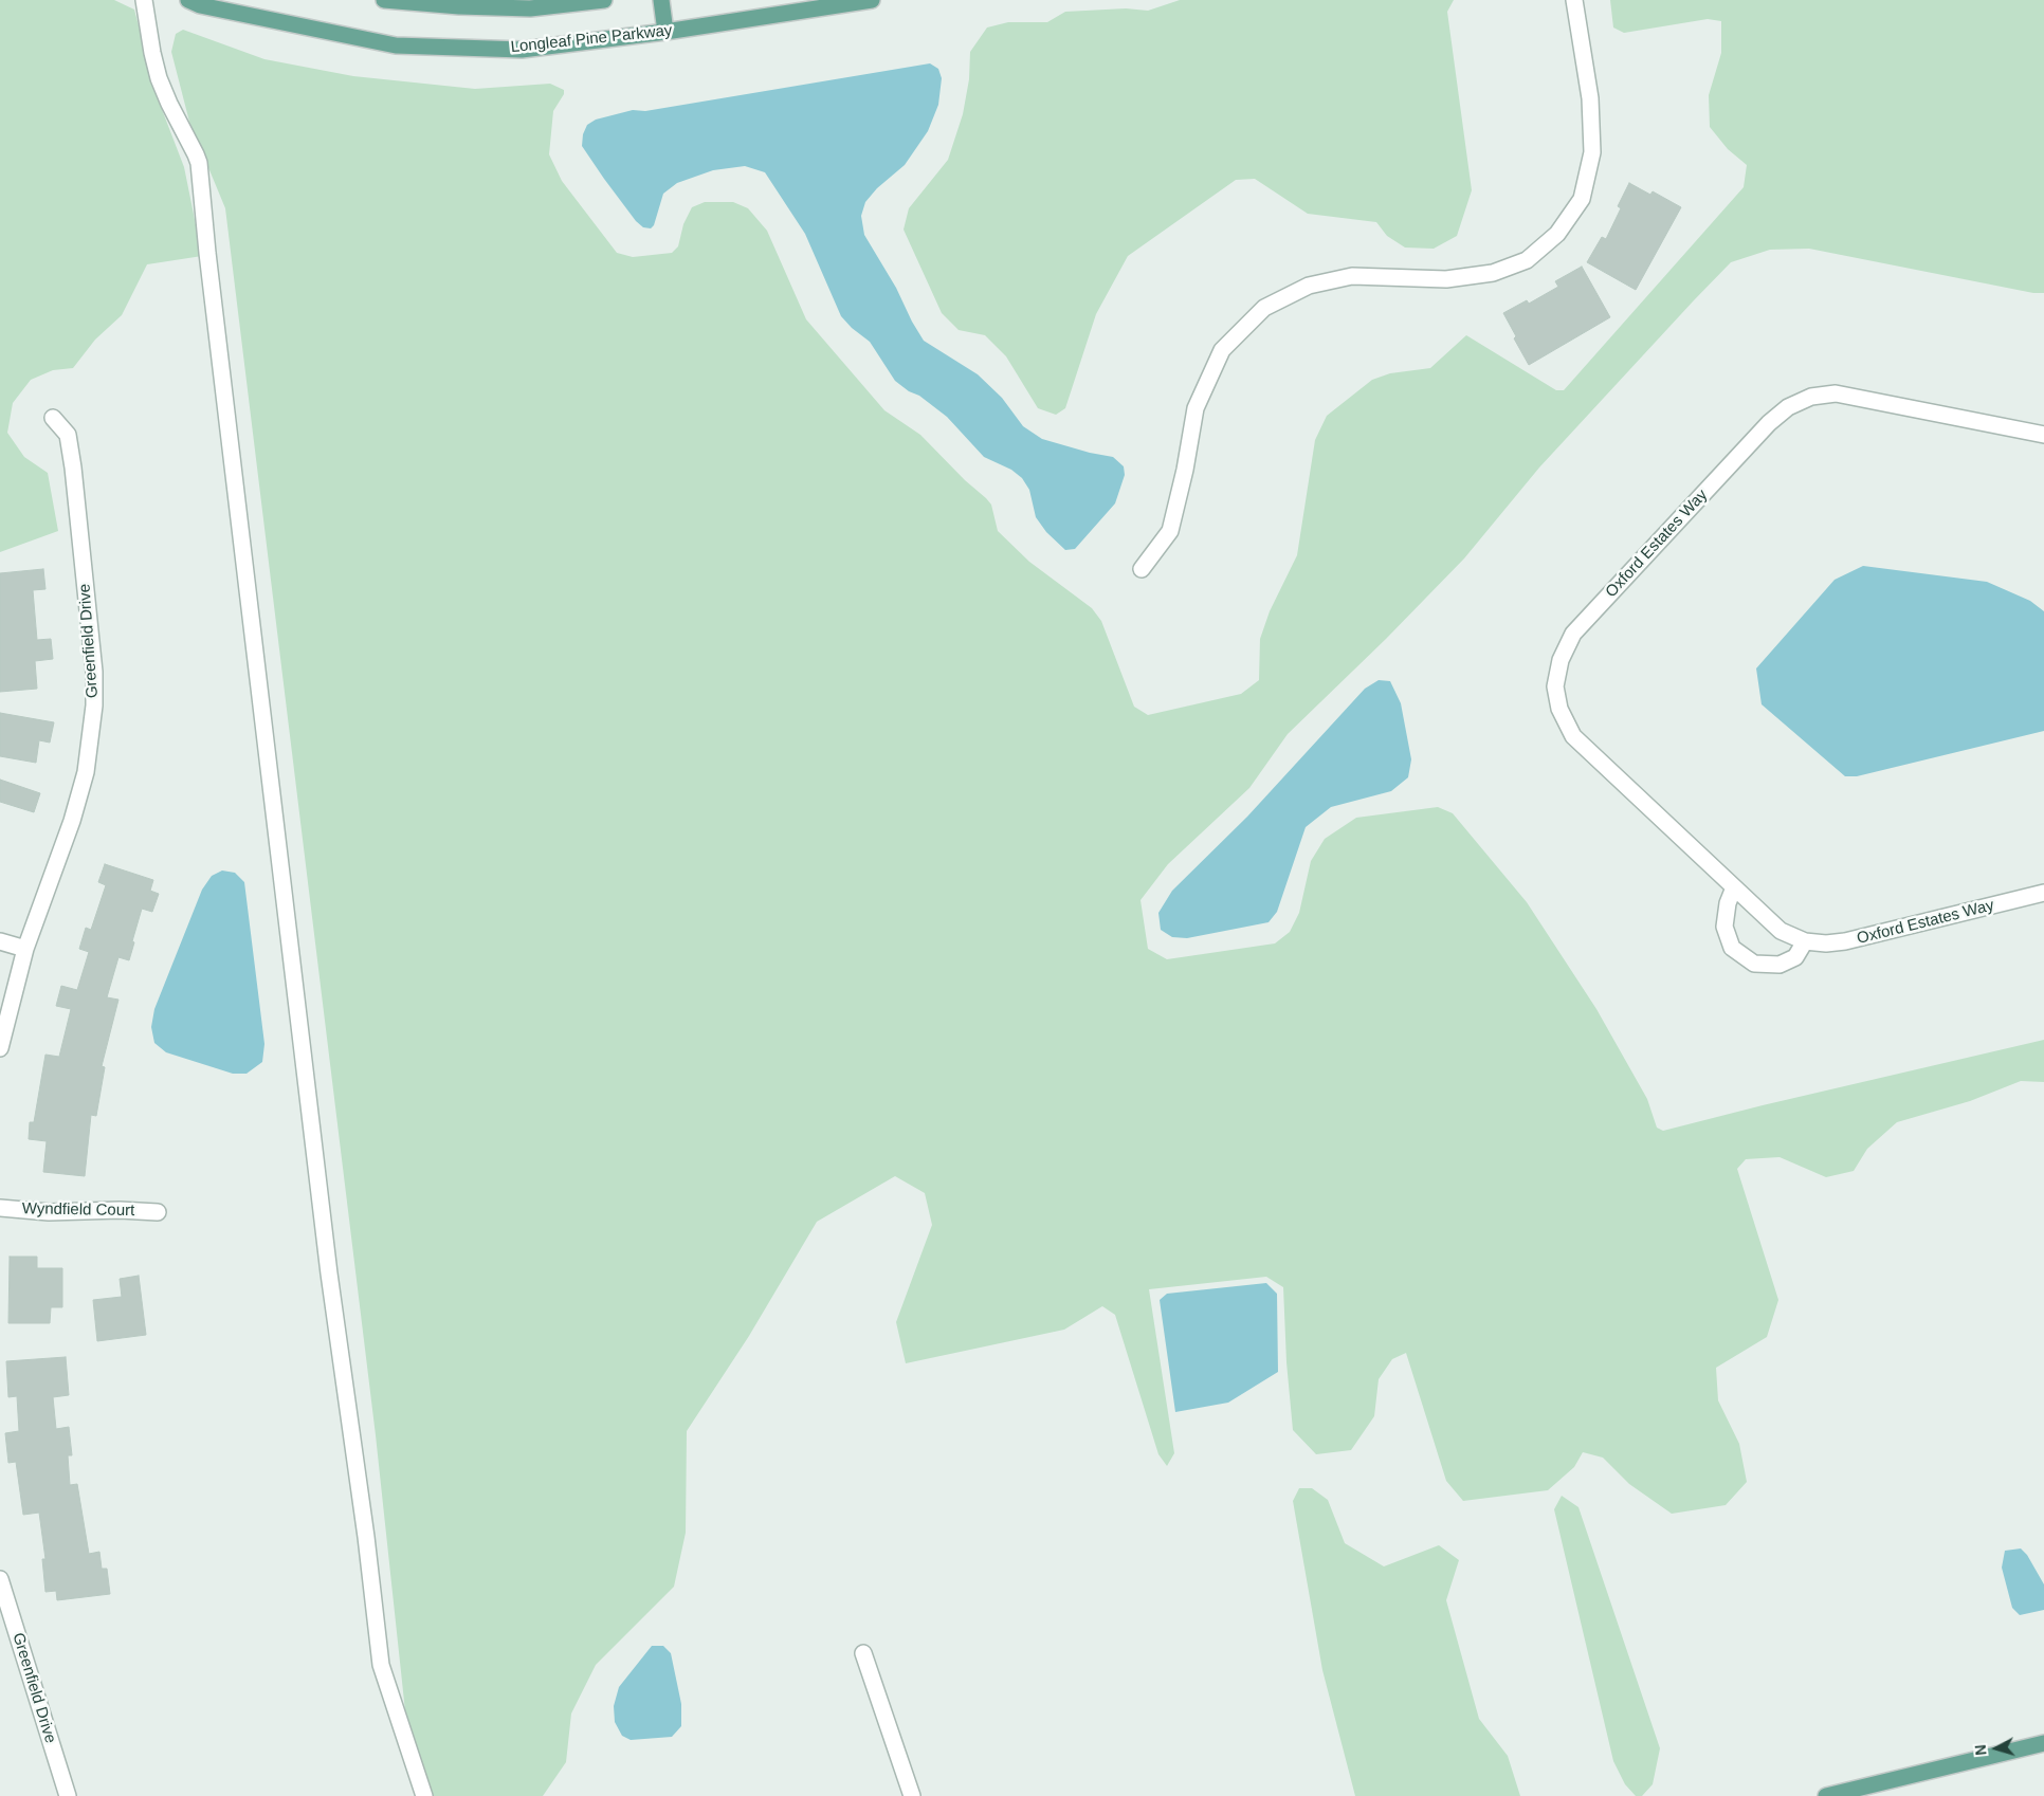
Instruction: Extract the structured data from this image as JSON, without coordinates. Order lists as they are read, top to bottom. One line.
{"streets":{"main road":["Longleaf Pine Parkway"],"street":["Oxford Estates Way","Greenfield Drive","Wyndfield Court"]},"north":"left"}
